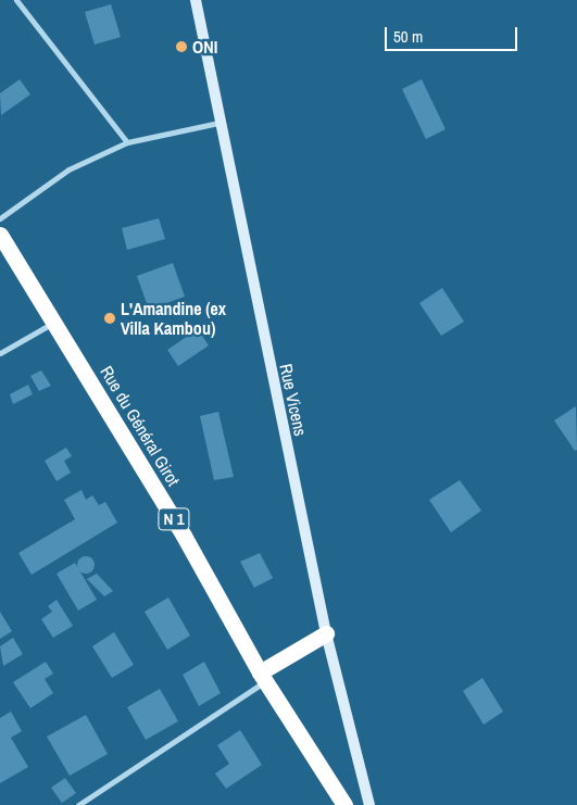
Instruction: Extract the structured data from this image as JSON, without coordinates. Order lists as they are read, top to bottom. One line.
{"streets":{"highway":["Rue du Général Girot","N 1"],"street":["Rue Vicens"]},"places":["ONI","L'Amandine (ex Villa Kambou)"],"scale_bar":"50 m"}
